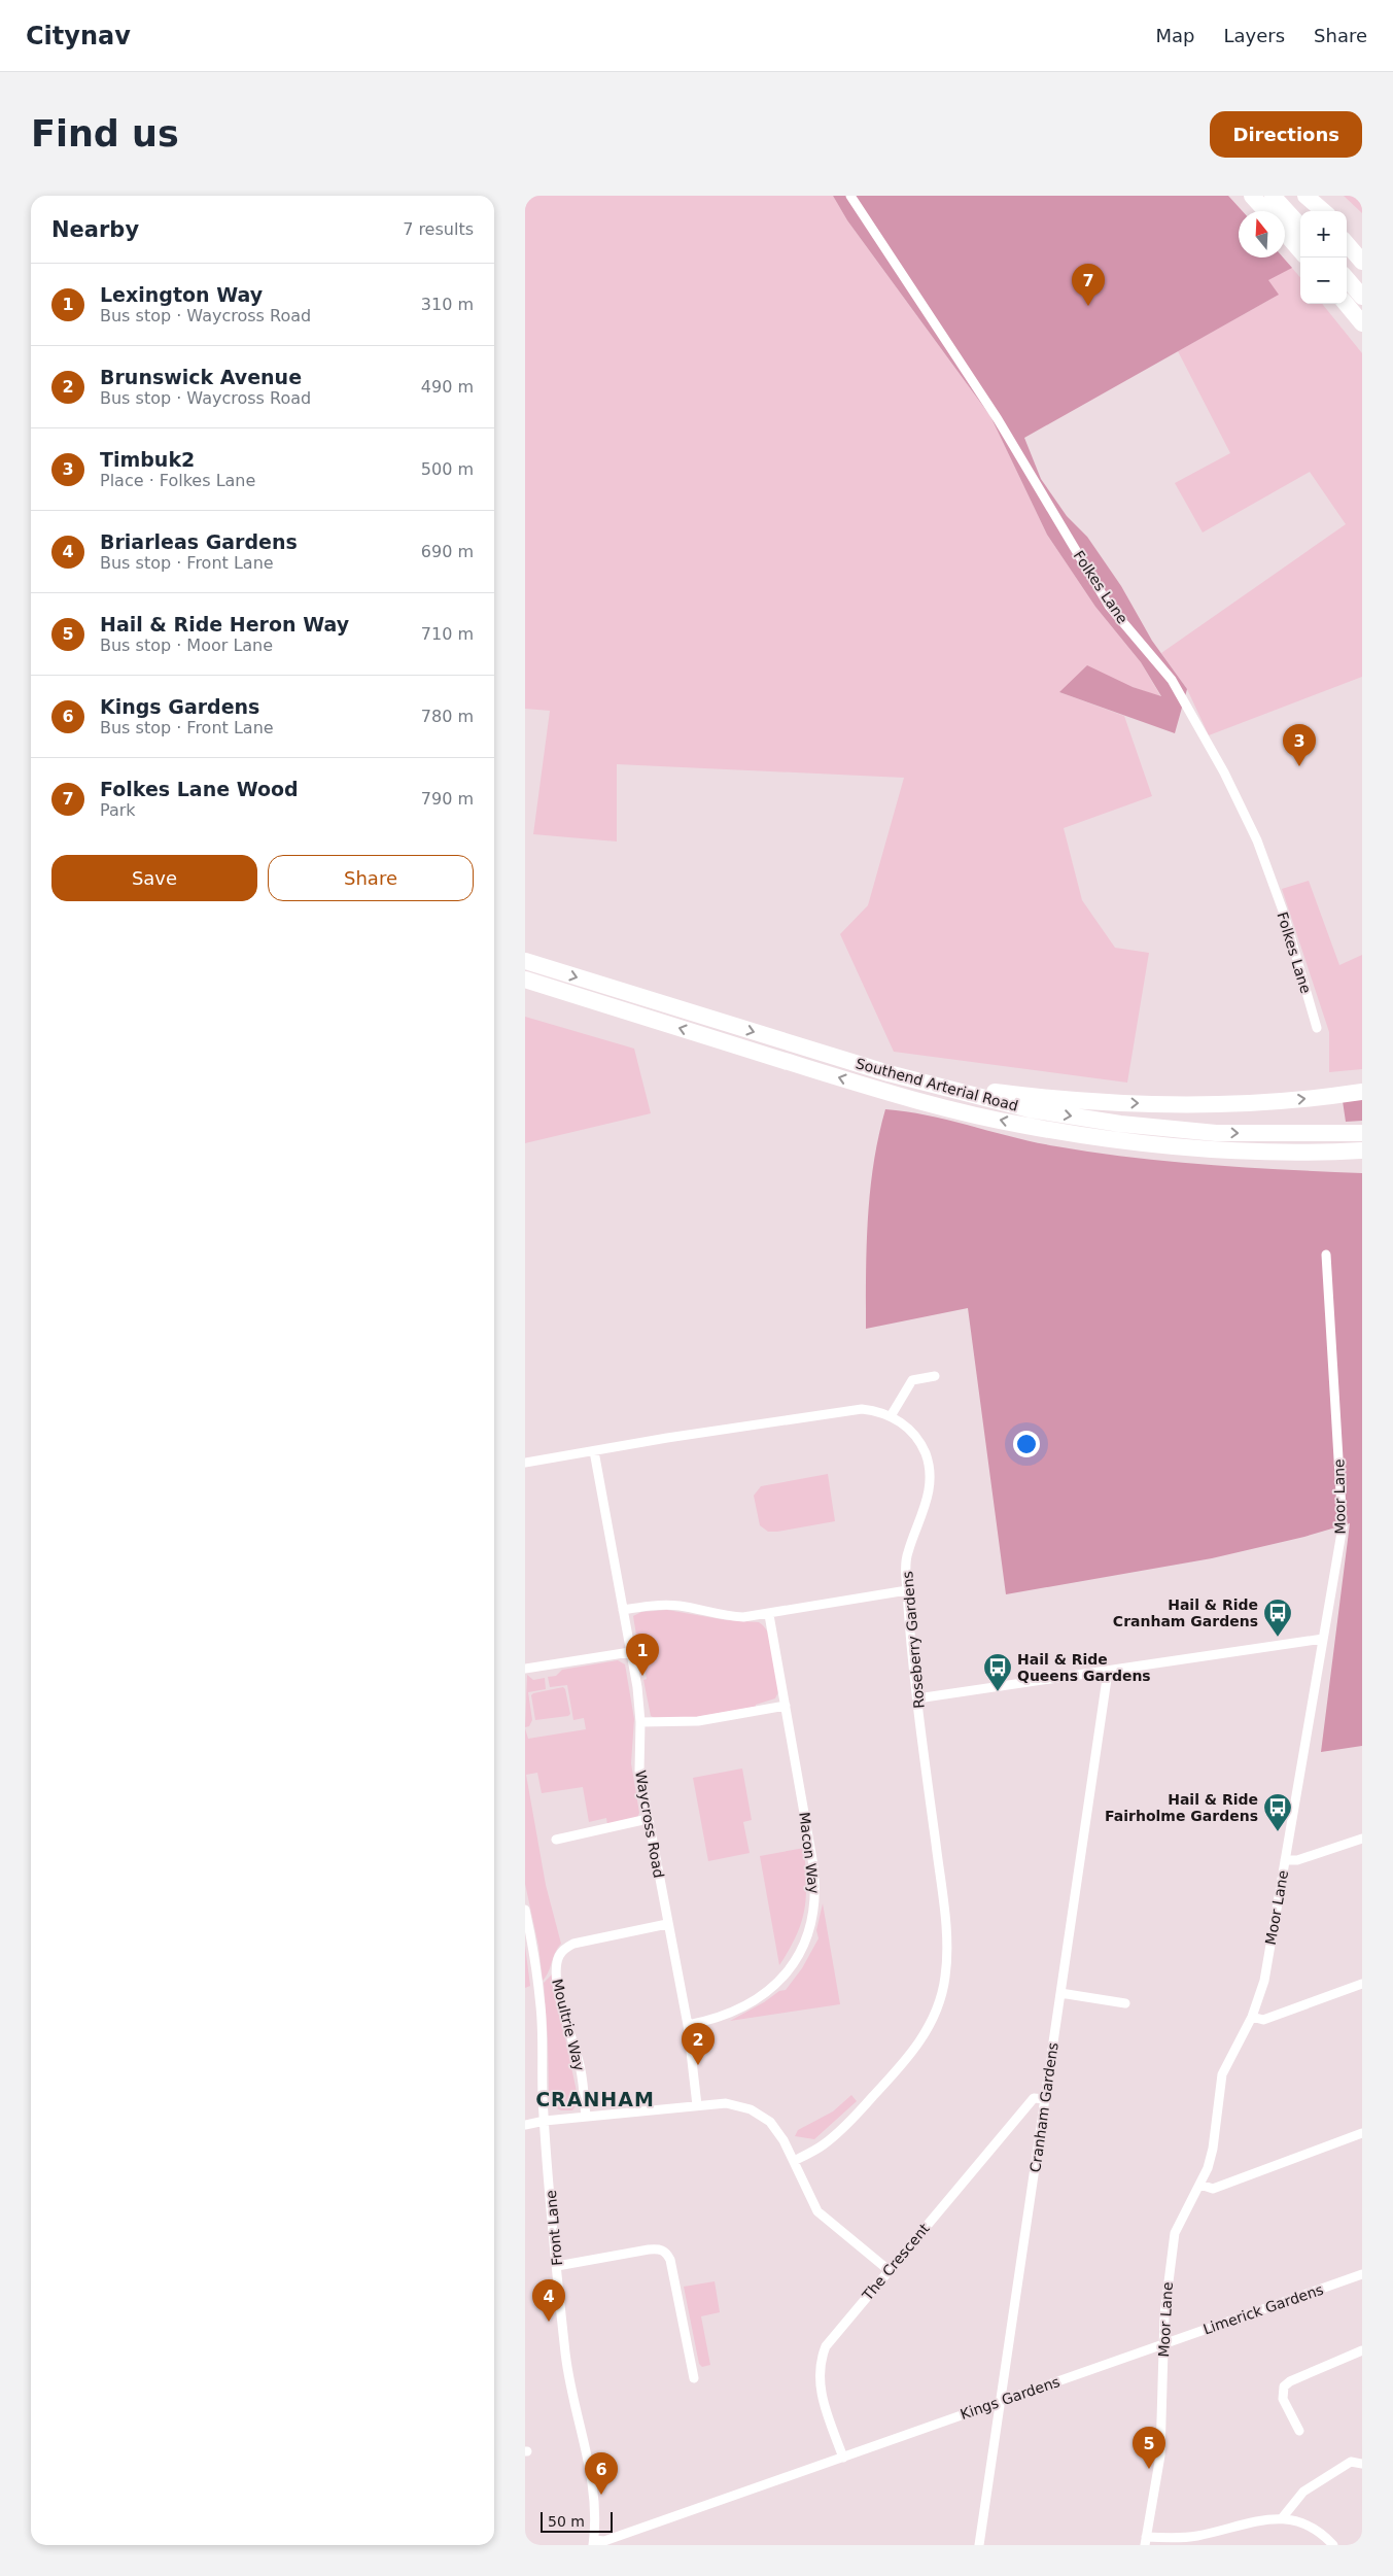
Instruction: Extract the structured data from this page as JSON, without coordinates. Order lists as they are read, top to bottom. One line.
{"streets":{"highway":["Southend Arterial Road"],"street":["Folkes Lane","Moor Lane","Roseberry Gardens","Waycross Road","Macon Way","Moultrie Way","Cranham Gardens","Front Lane","The Crescent","Limerick Gardens","Kings Gardens"]},"crossings":[["Moor Lane","Limerick Gardens"],["Moor Lane","Kings Gardens"],["Roseberry Gardens","Waycross Road"],["Waycross Road","Macon Way"],["Waycross Road","Moultrie Way"],["Cranham Gardens","The Crescent"],["Cranham Gardens","Kings Gardens"],["Front Lane","Kings Gardens"],["The Crescent","Kings Gardens"],["Limerick Gardens","Kings Gardens"]],"districts":["CRANHAM"],"places":{"bus stop":["Hail & Ride Cranham Gardens","Hail & Ride Queens Gardens","Hail & Ride Fairholme Gardens"]},"scale_bar":"50 m","north":"top","page":{"header":"Citynav","nav":["Map","Layers","Share"],"buttons":["Directions",["Save","Share"]],"title":"Find us","heading":["Nearby","7 results"],"map_buttons":["+","−"],"list":[{"mark":"1","name":"Lexington Way","note":"Bus stop · Waycross Road","value":"310 m"},{"mark":"2","name":"Brunswick Avenue","note":"Bus stop · Waycross Road","value":"490 m"},{"mark":"3","name":"Timbuk2","note":"Place · Folkes Lane","value":"500 m"},{"mark":"4","name":"Briarleas Gardens","note":"Bus stop · Front Lane","value":"690 m"},{"mark":"5","name":"Hail & Ride Heron Way","note":"Bus stop · Moor Lane","value":"710 m"},{"mark":"6","name":"Kings Gardens","note":"Bus stop · Front Lane","value":"780 m"},{"mark":"7","name":"Folkes Lane Wood","note":"Park","value":"790 m"}],"pins":["7","3","1","2","4","5","6"],"scale":"50 m"}}
